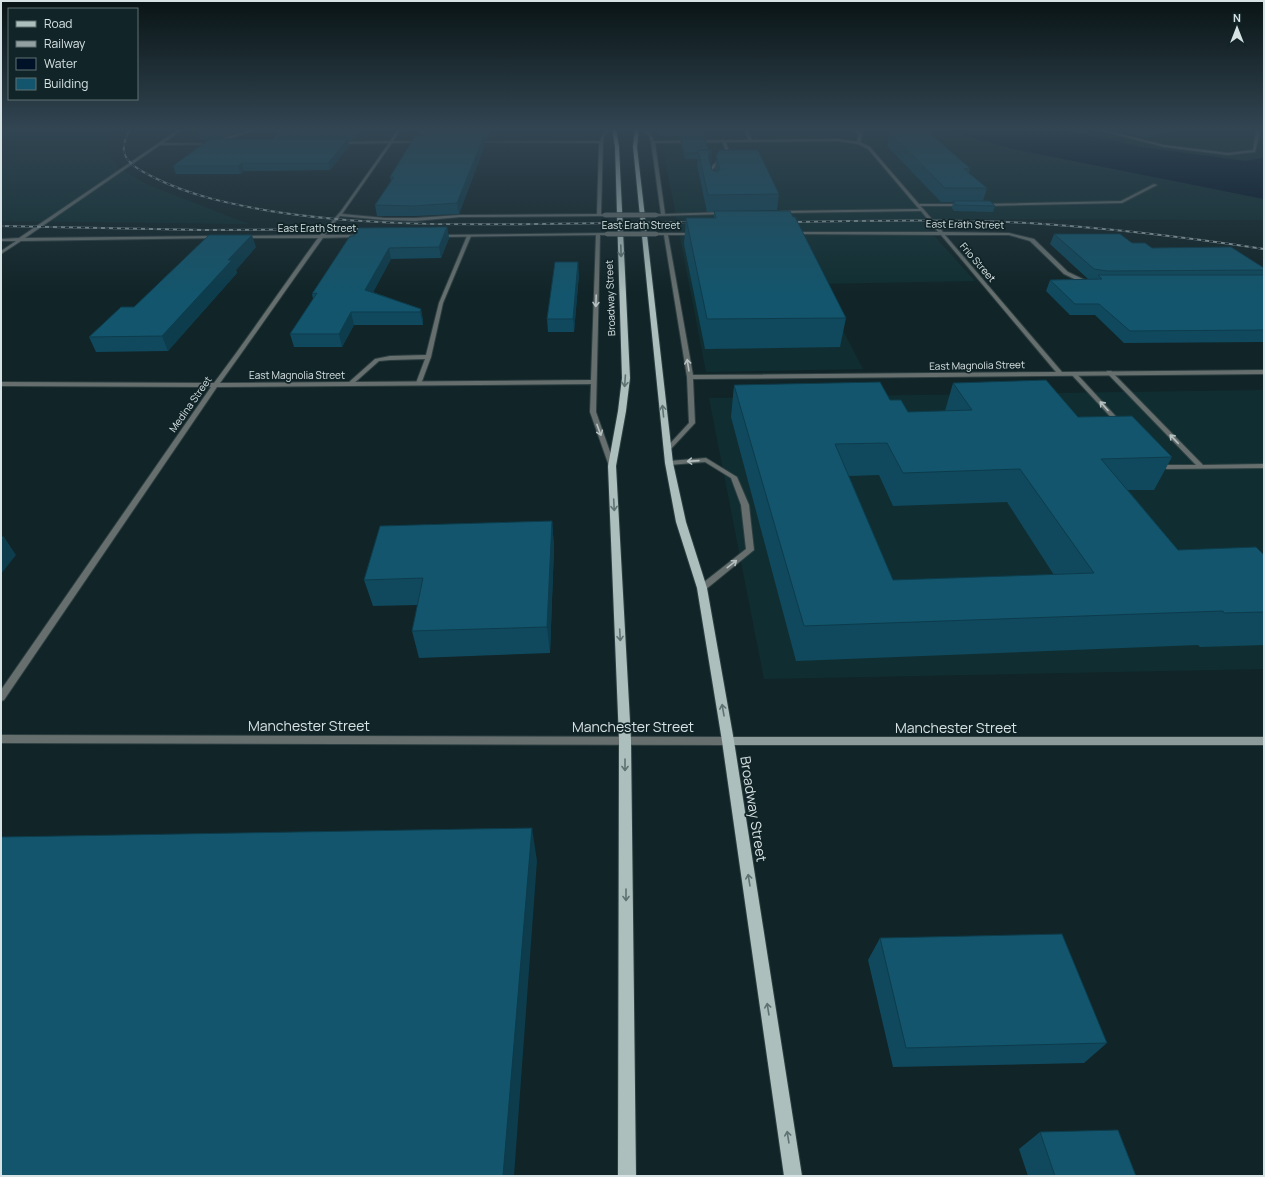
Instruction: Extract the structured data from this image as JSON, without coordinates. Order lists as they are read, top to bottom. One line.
{"streets":{"main road":["Broadway Street"],"street":["East Erath Street","Frio Street","East Magnolia Street","Medina Street","Manchester Street"]},"crossings":[["East Erath Street","Frio Street"],["East Erath Street","Broadway Street"],["East Erath Street","Medina Street"],["Frio Street","East Magnolia Street"],["Broadway Street","East Magnolia Street"],["Broadway Street","Manchester Street"],["East Magnolia Street","Medina Street"]],"legend":["Road","Railway","Water","Building"],"north":"top"}
